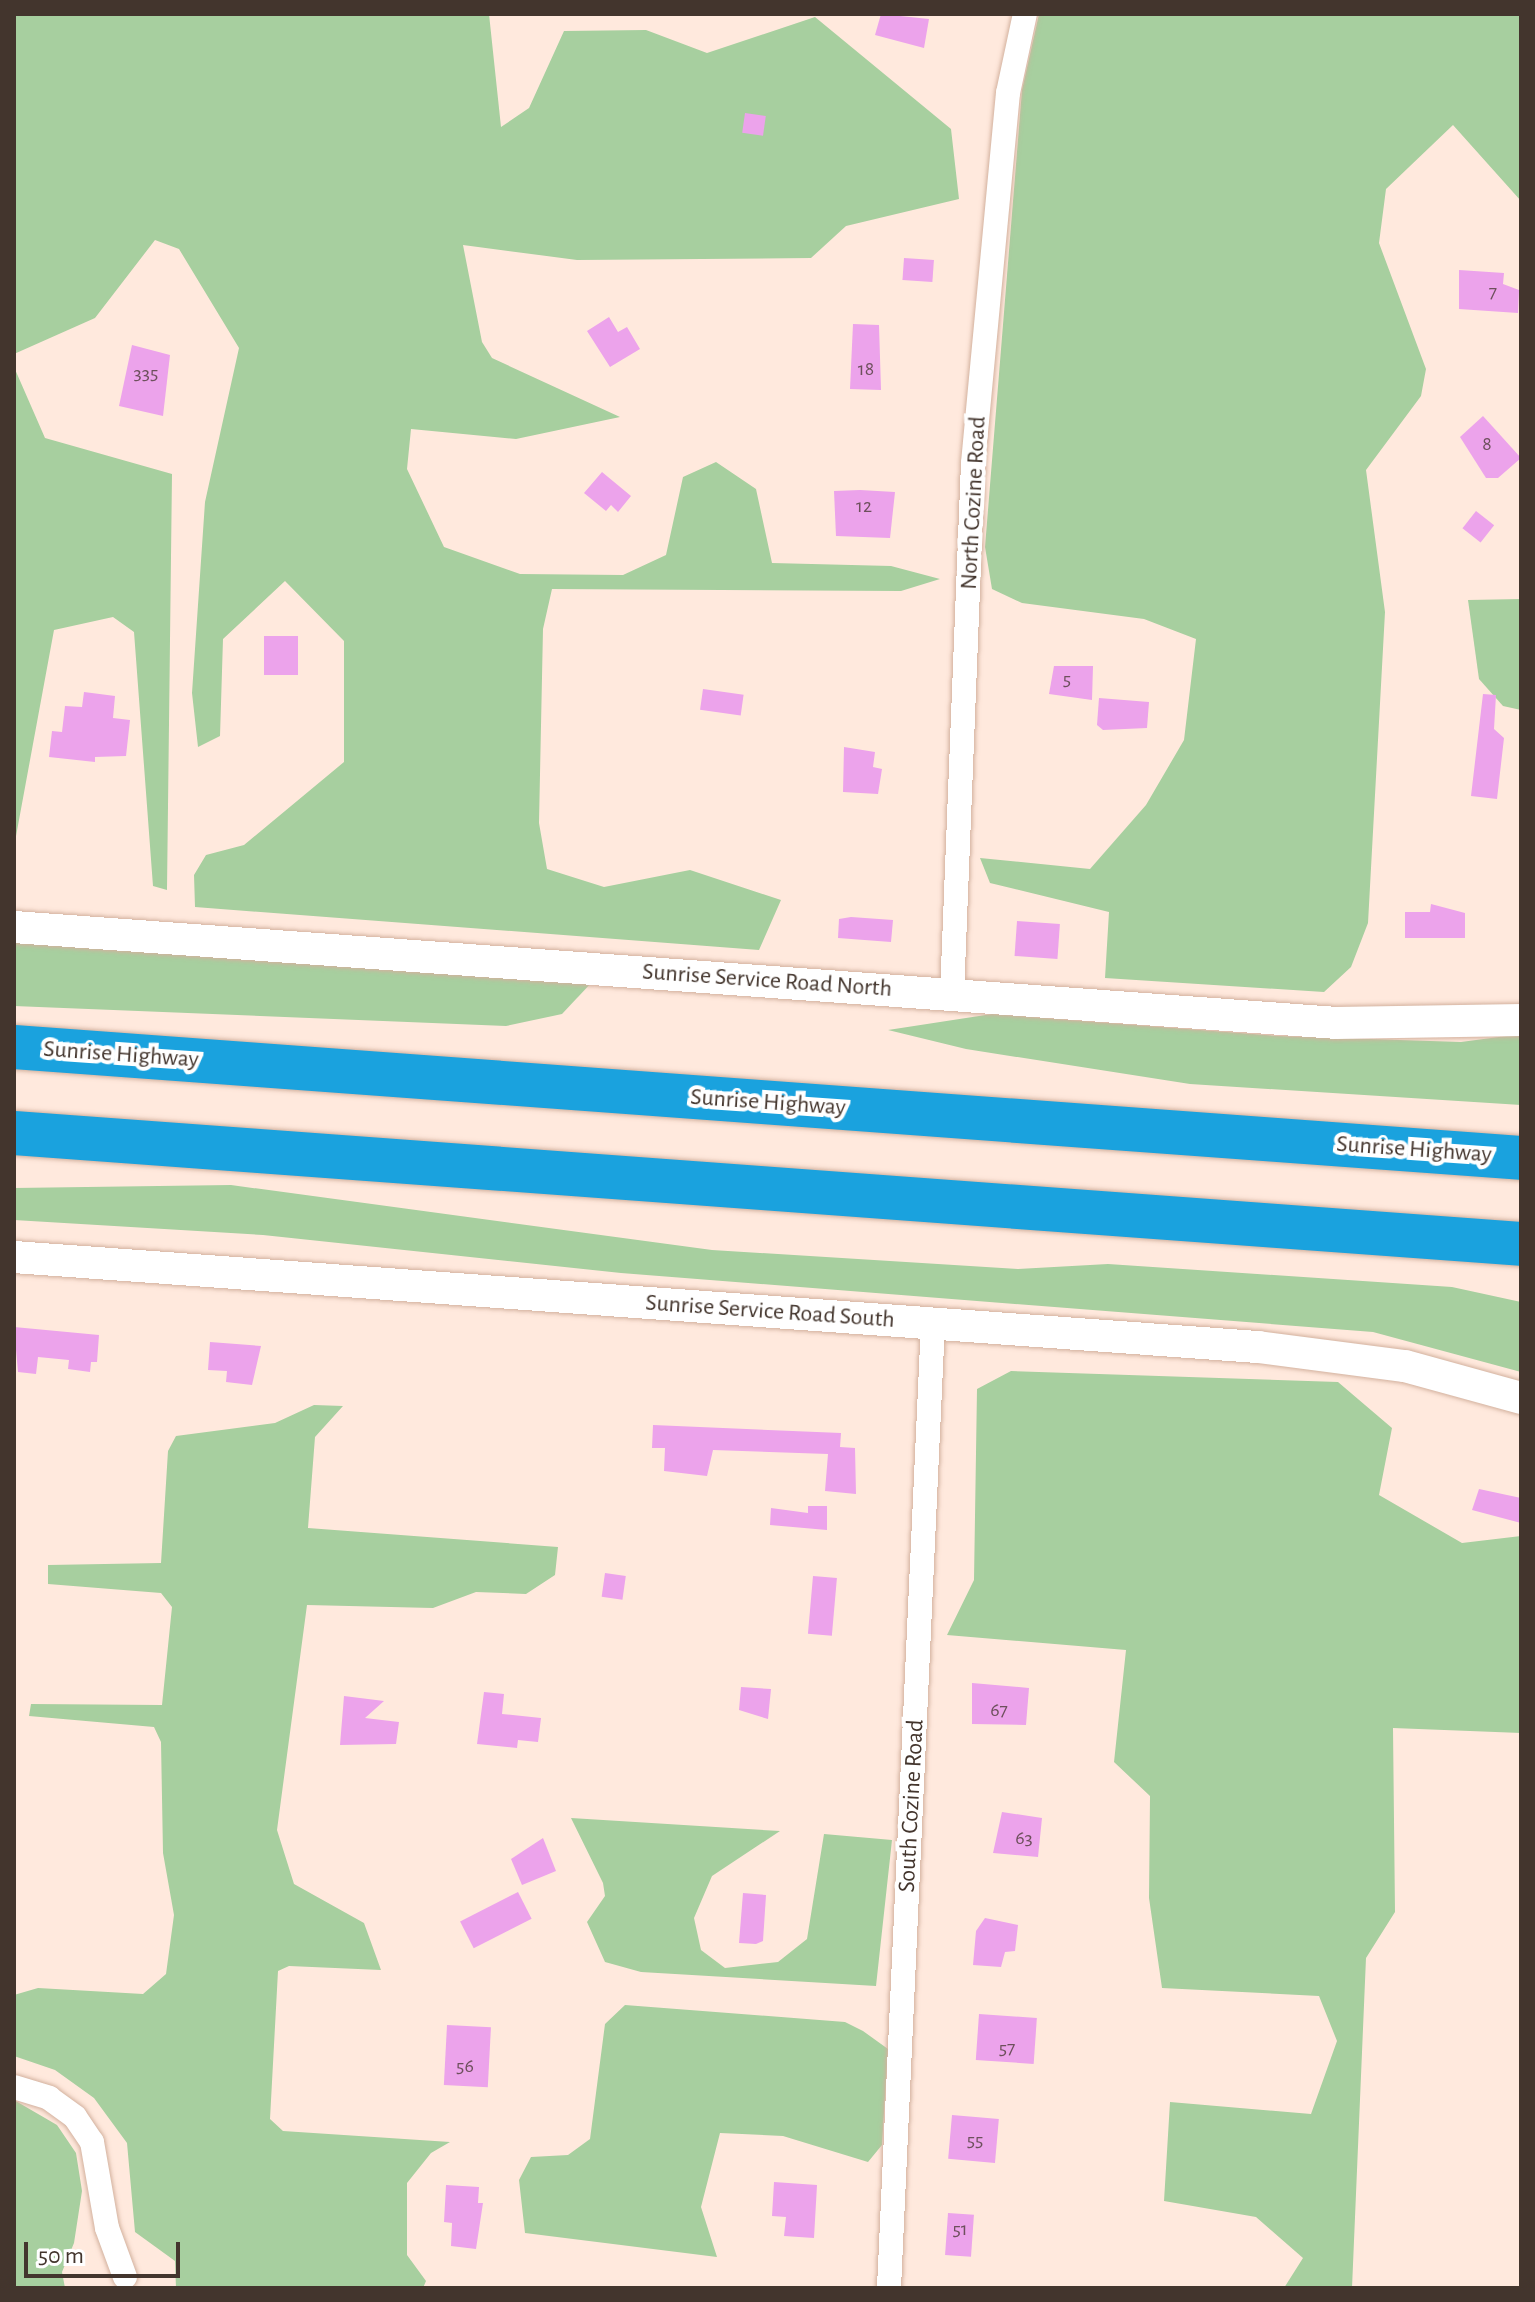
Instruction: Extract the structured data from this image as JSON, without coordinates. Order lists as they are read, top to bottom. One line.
{"streets":{"highway":["Sunrise Highway"],"street":["North Cozine Road","Sunrise Service Road North","Sunrise Service Road South","South Cozine Road"]},"crossings":[["North Cozine Road","Sunrise Service Road North"],["Sunrise Service Road South","South Cozine Road"]],"house_numbers":["7","18","335","8","12","5","67","63","57","56","55","51"],"scale_bar":"50 m"}
